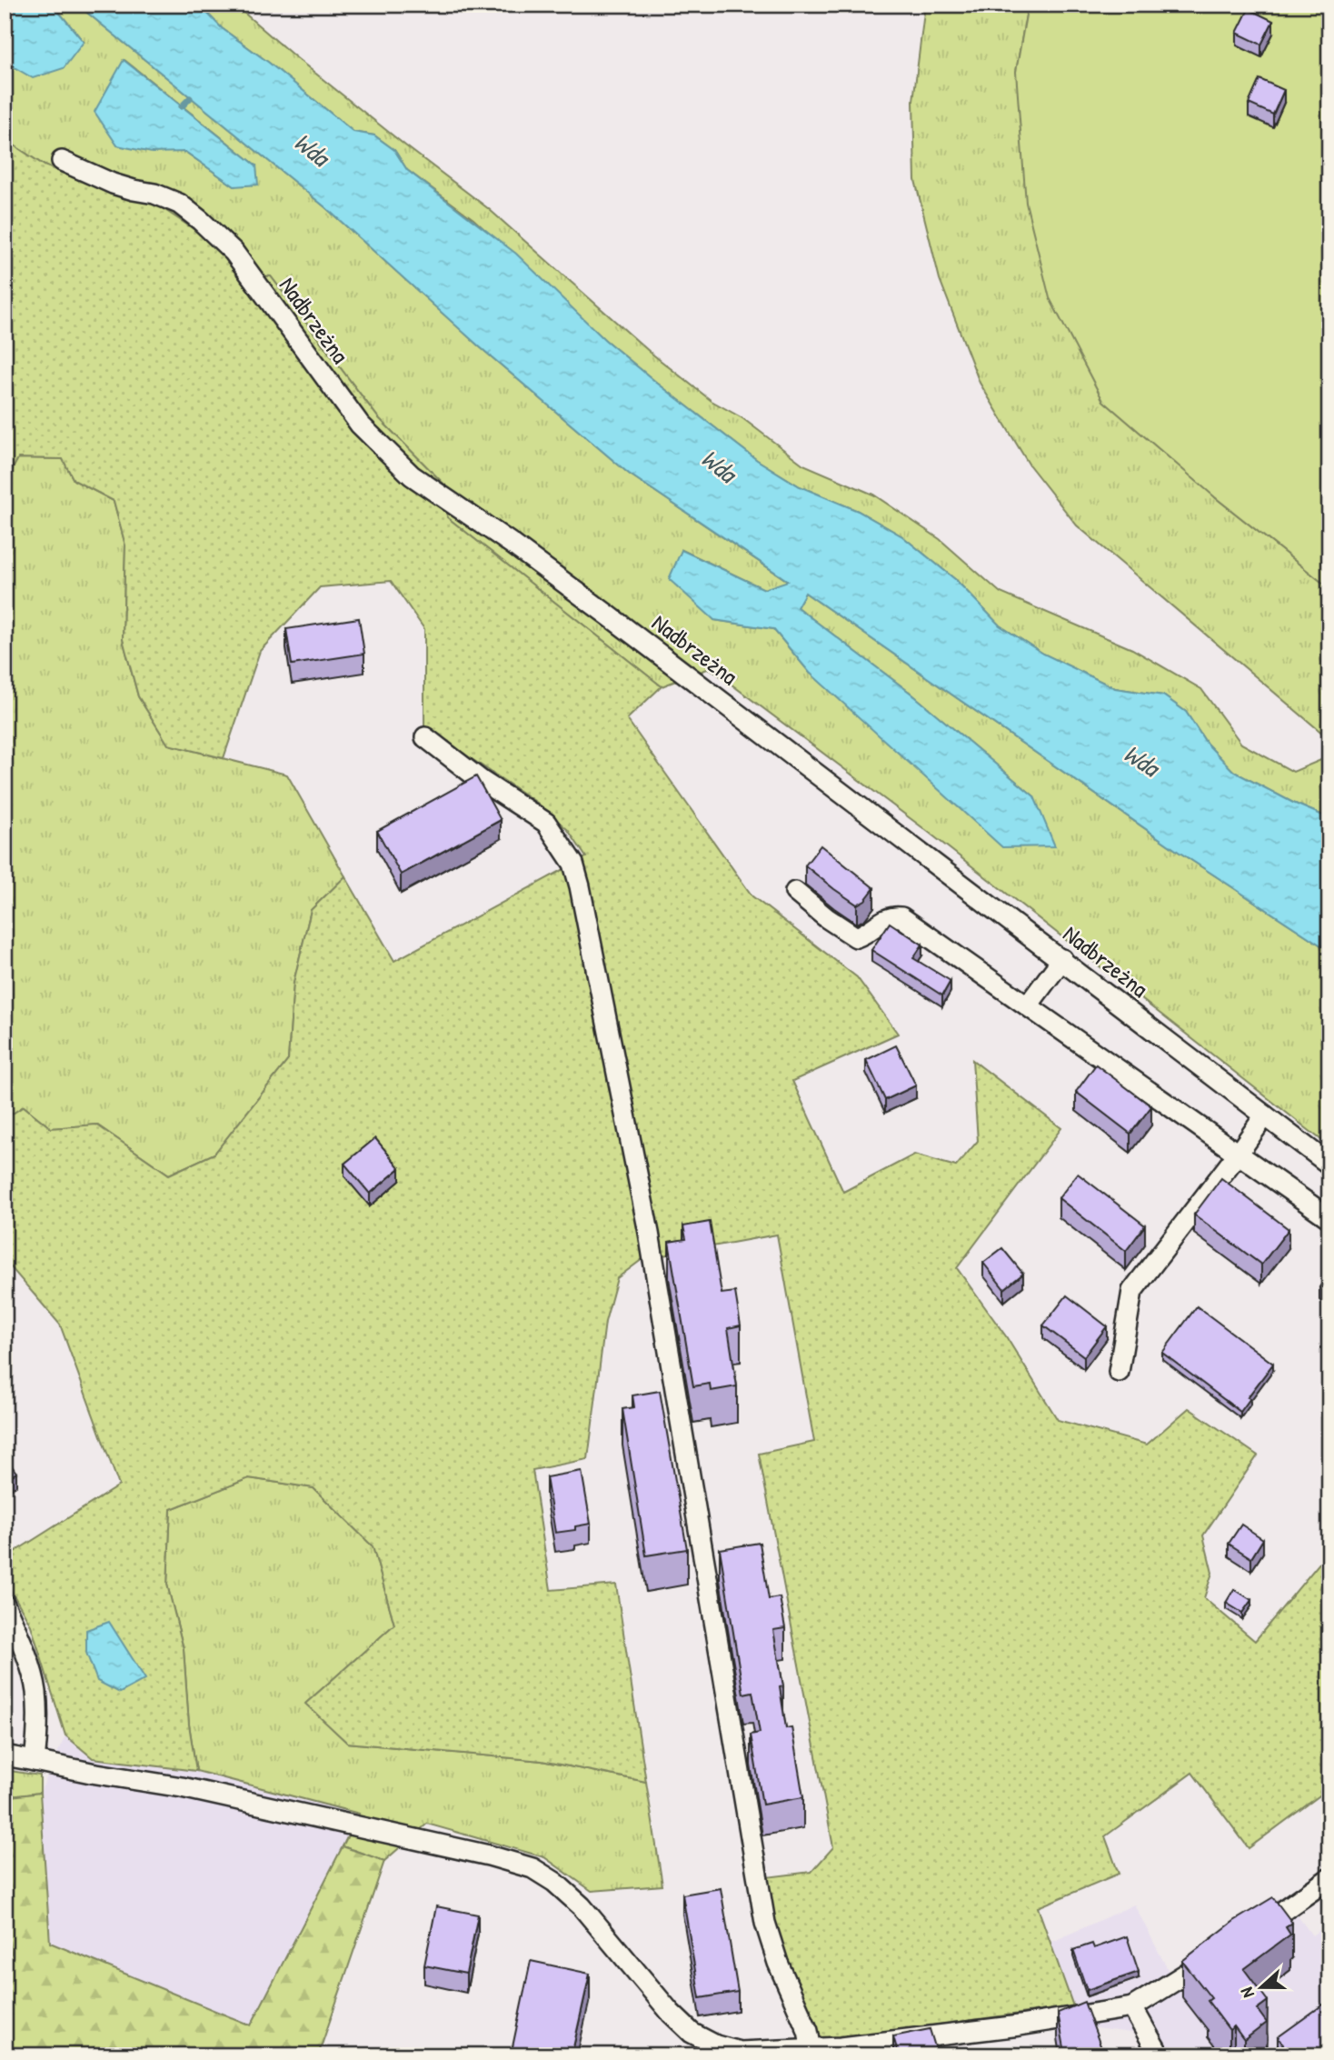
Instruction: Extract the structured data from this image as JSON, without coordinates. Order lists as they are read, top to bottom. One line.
{"streets":{"street":["Nadbrzeżna"]},"water":["Wda"],"north":"left"}
